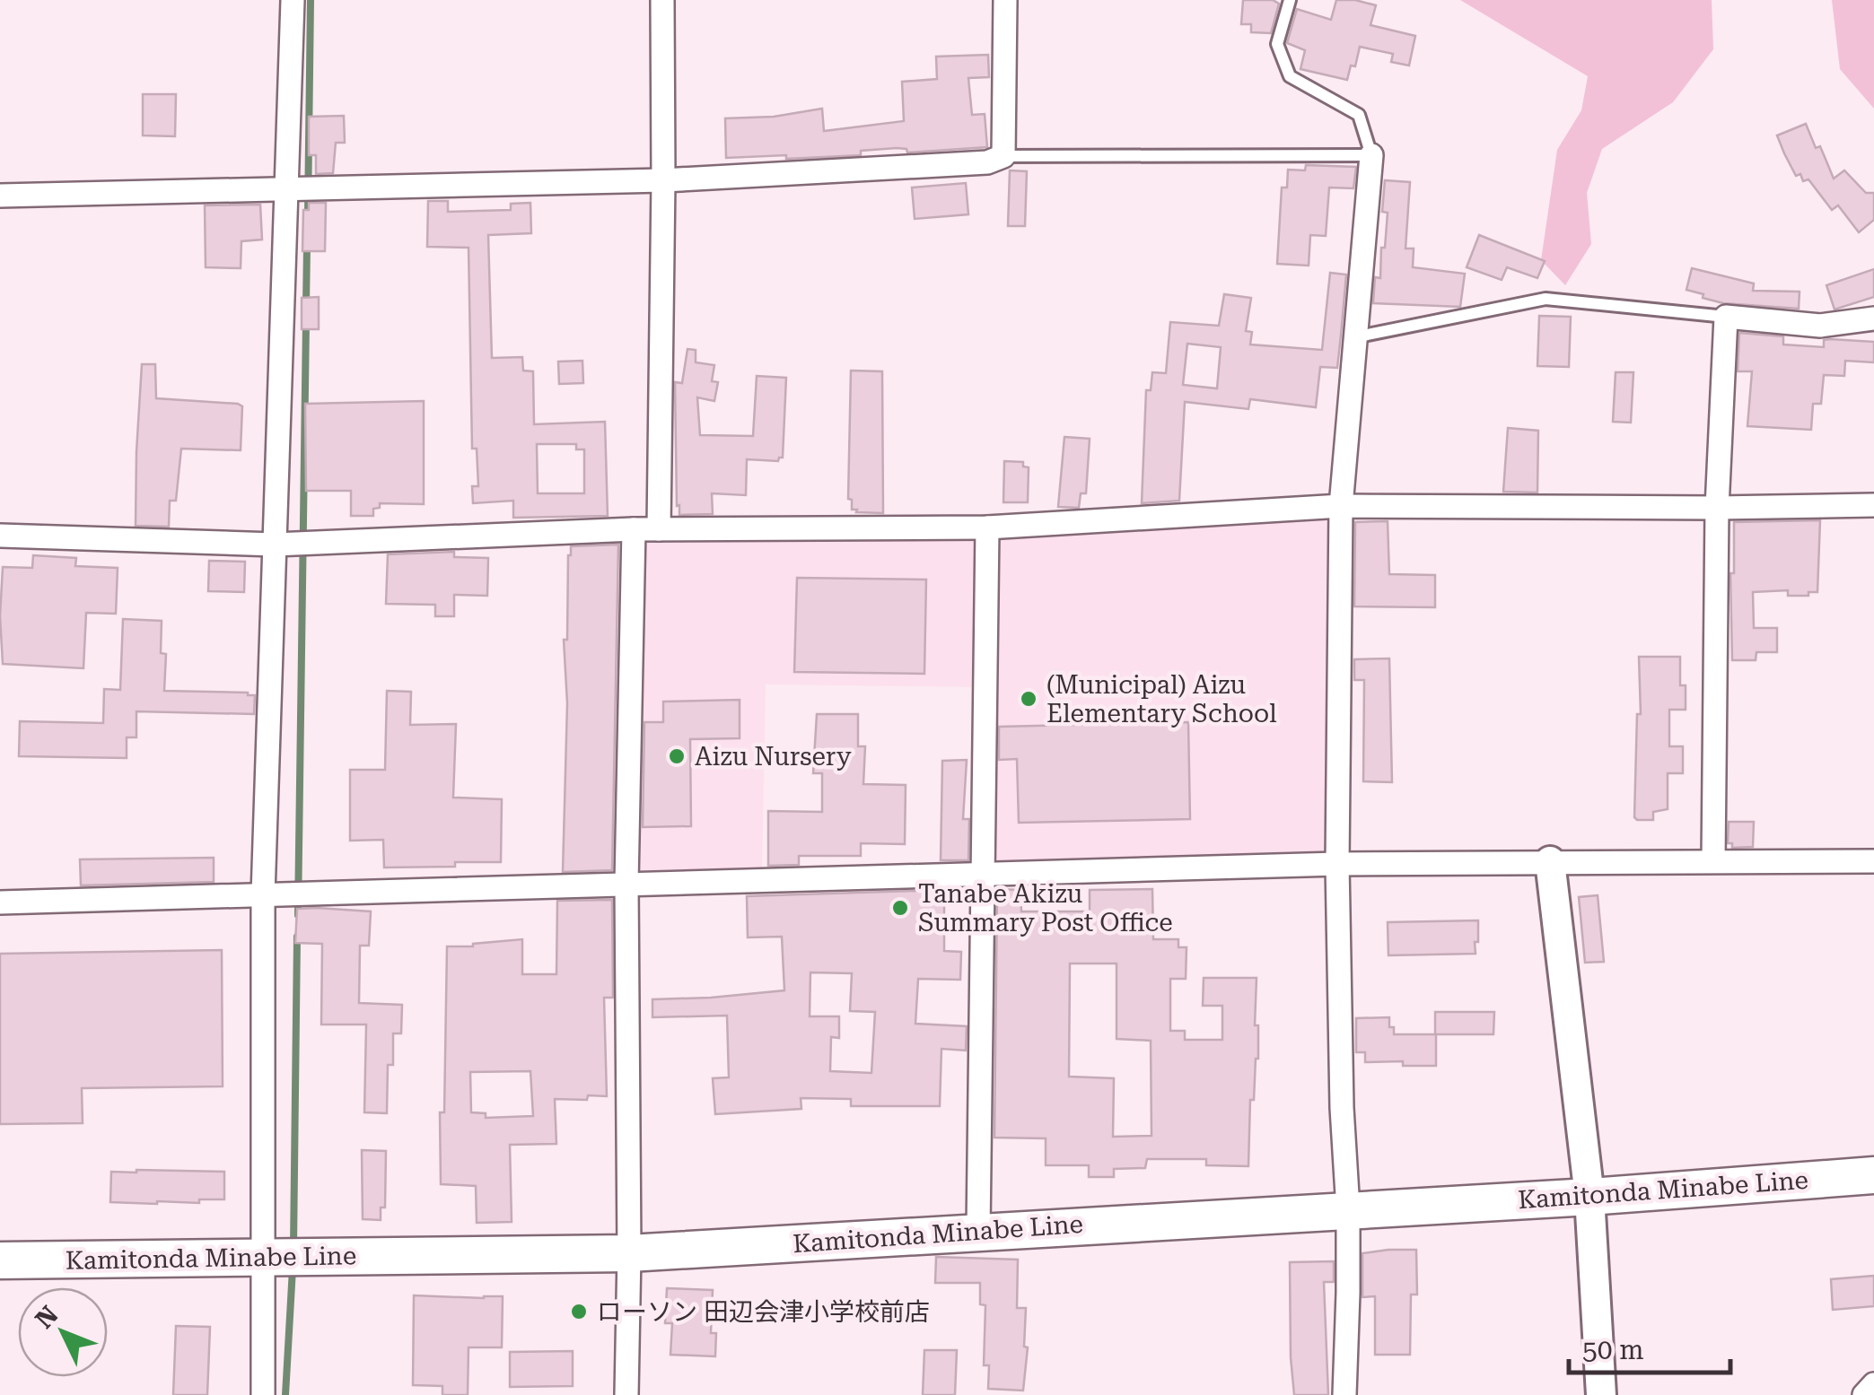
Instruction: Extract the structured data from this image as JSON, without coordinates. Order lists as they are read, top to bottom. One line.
{"streets":{"main road":["Kamitonda Minabe Line"]},"places":["(Municipal) Aizu Elementary School","Aizu Nursery","Tanabe Akizu Summary Post Office","ローソン 田辺会津小学校前店"],"scale_bar":"50 m","north":"top left"}
